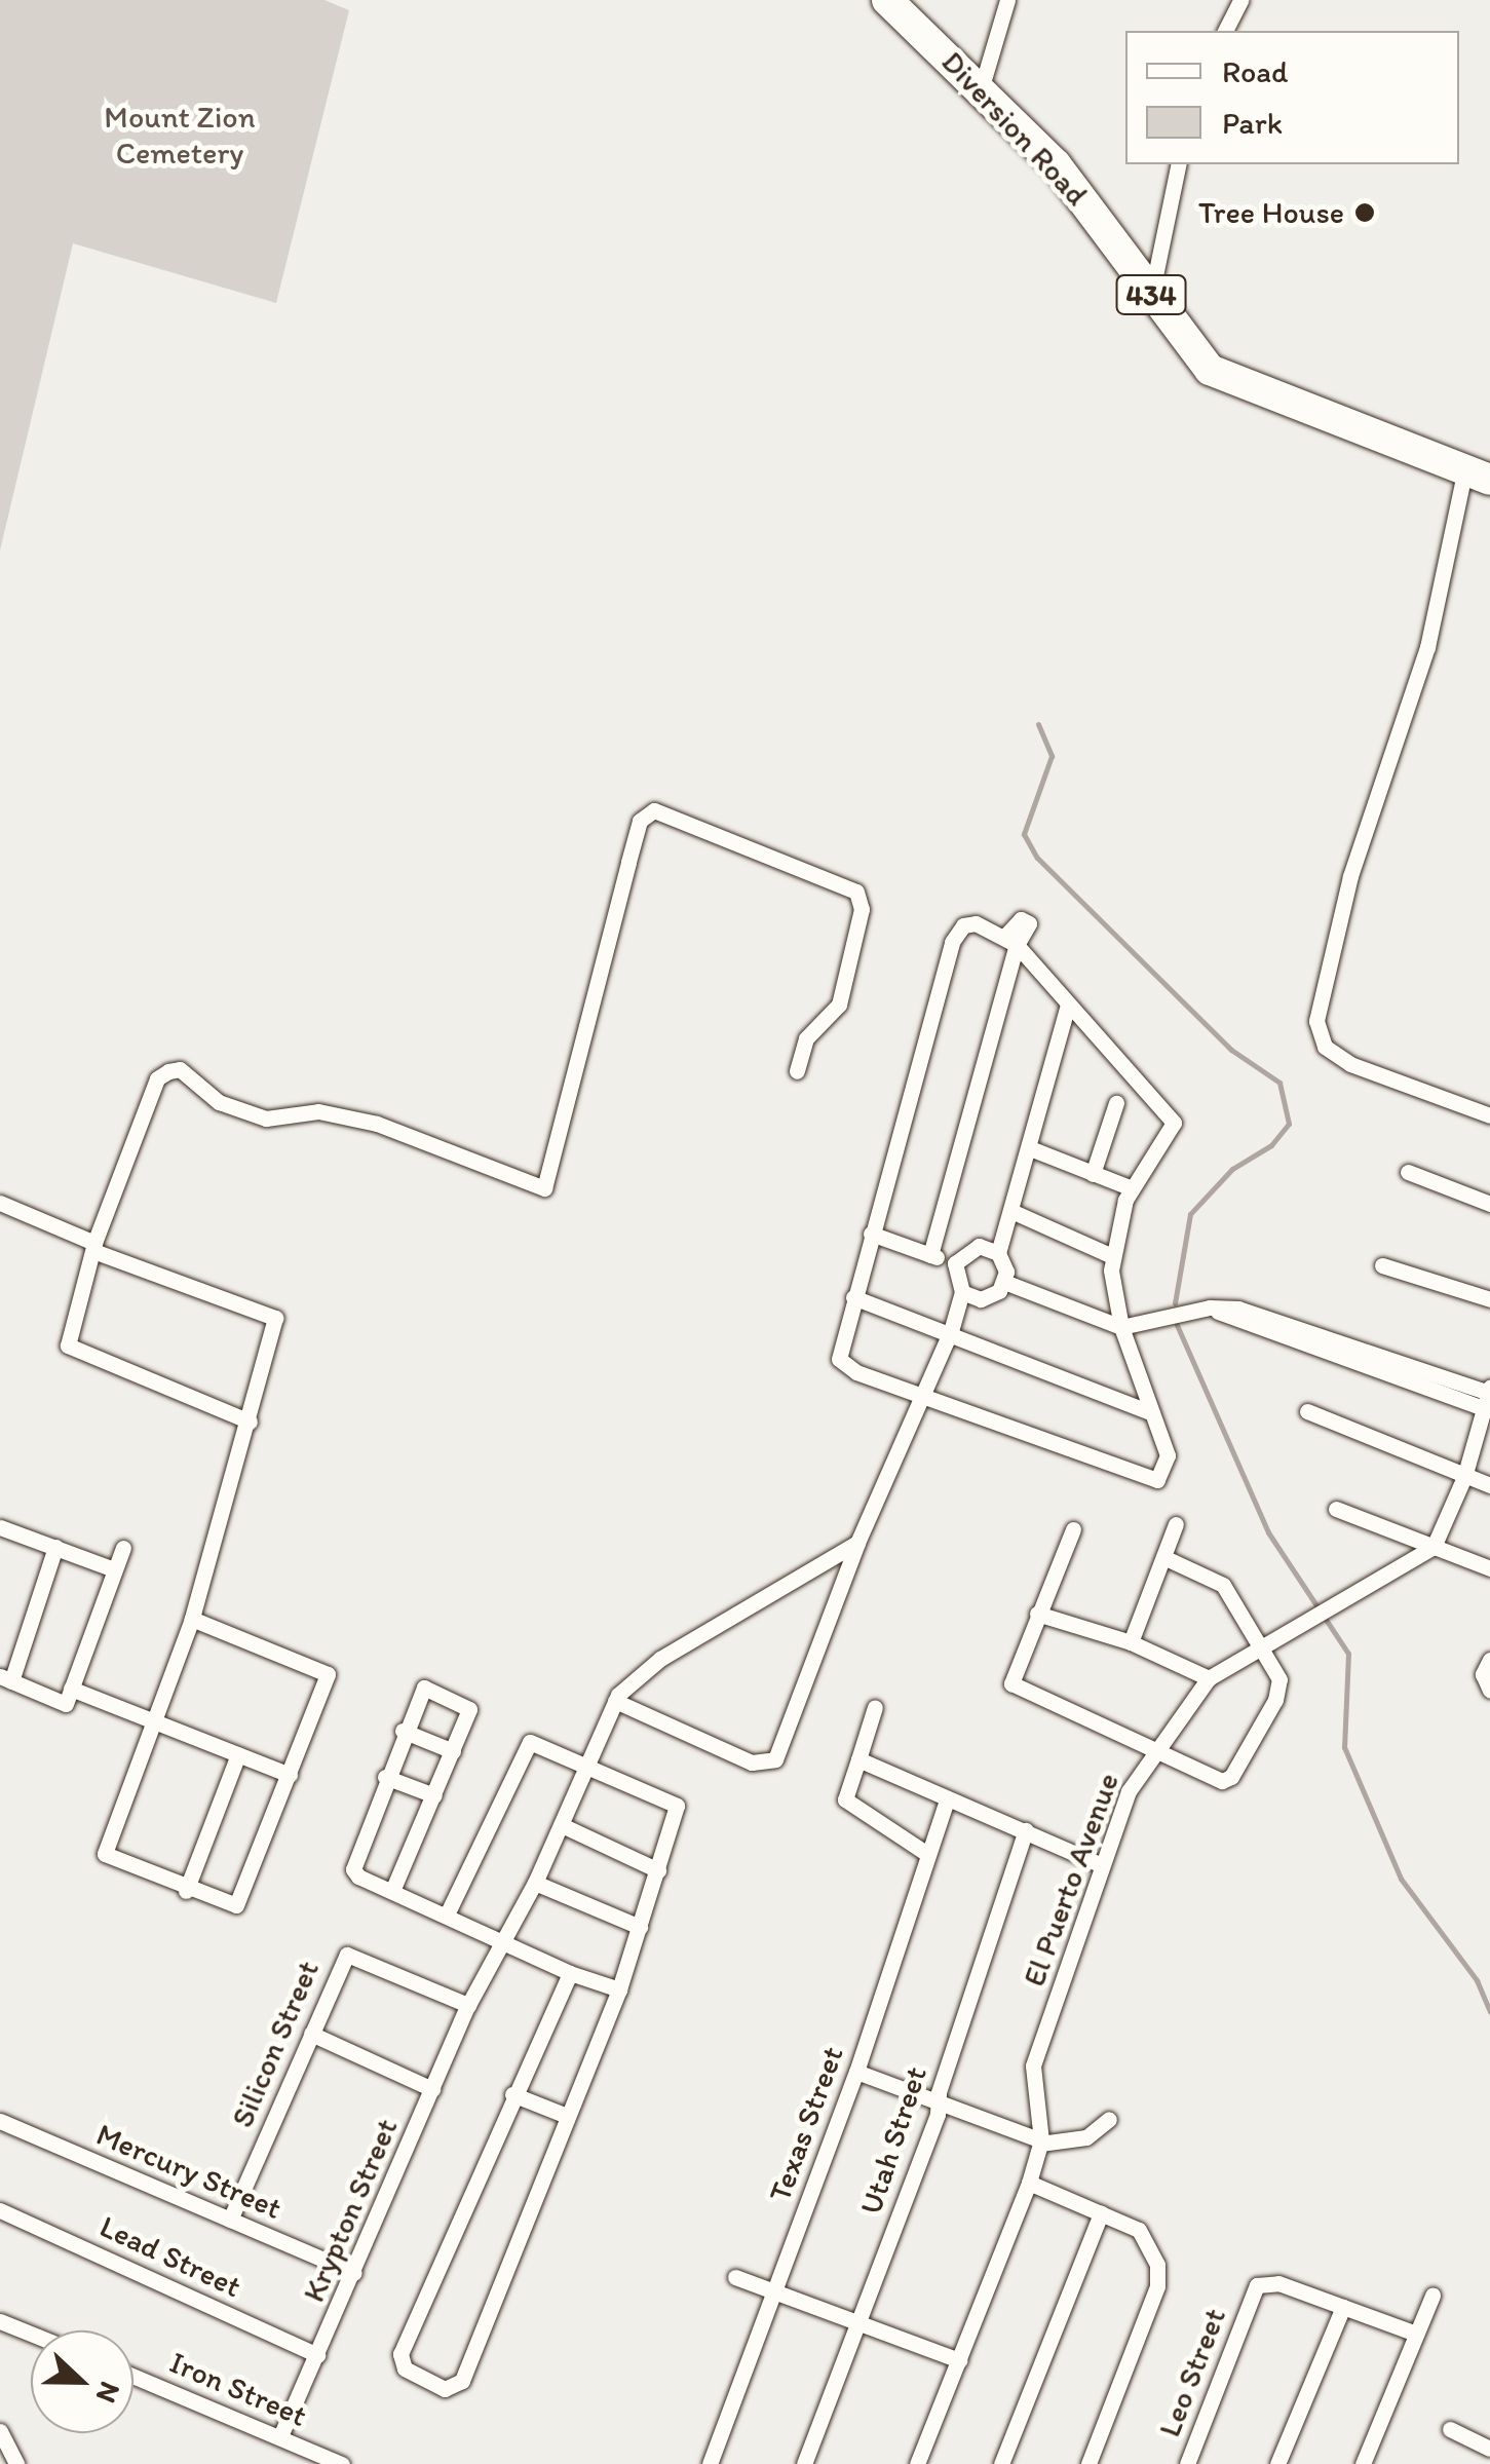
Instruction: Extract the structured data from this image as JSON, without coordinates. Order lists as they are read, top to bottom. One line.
{"streets":{"highway":["Diversion Road","434"],"street":["El Puerto Avenue","Silicon Street","Texas Street","Utah Street","Mercury Street","Krypton Street","Lead Street","Leo Street","Iron Street"]},"crossings":[["Silicon Street","Mercury Street"],["Silicon Street","Krypton Street"],["Mercury Street","Krypton Street"],["Krypton Street","Lead Street"],["Krypton Street","Iron Street"]],"parks":["Mount Zion Cemetery"],"places":["Tree House"],"legend":["Road","Park"],"north":"right"}
